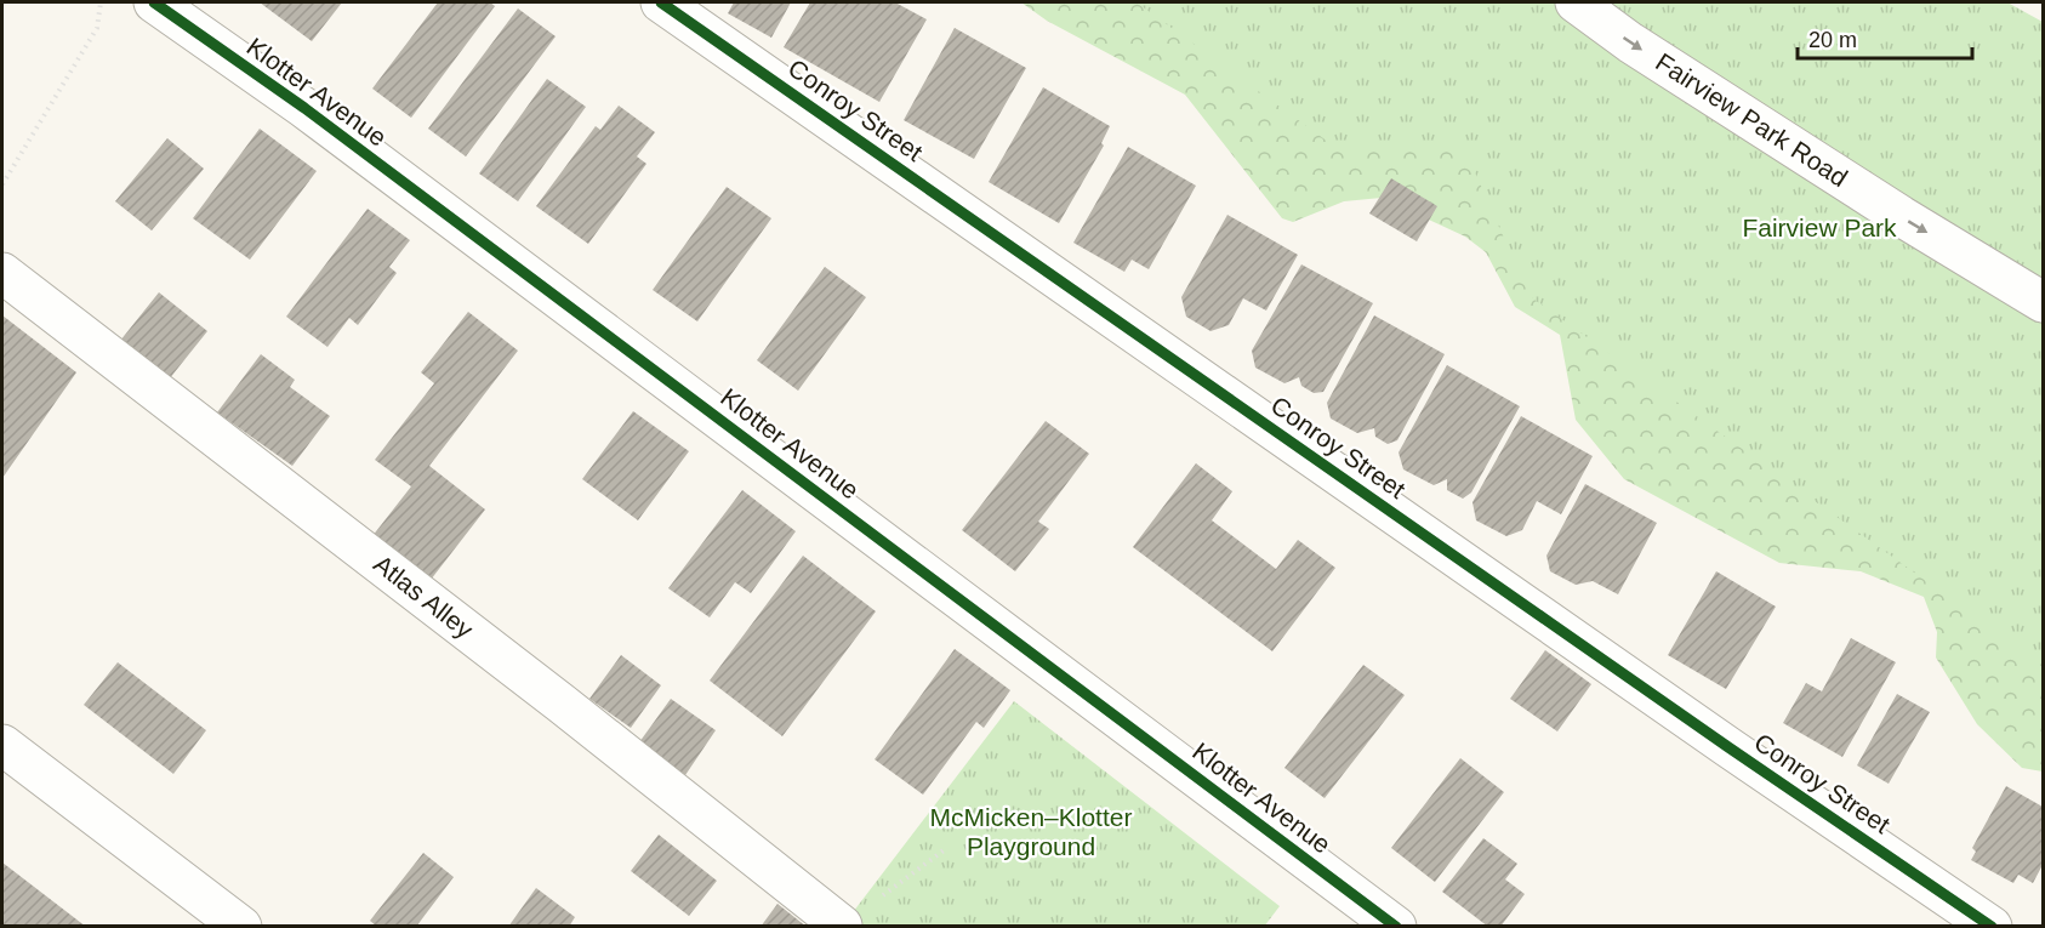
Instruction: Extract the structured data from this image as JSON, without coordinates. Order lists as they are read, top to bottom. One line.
{"streets":{"street":["Klotter Avenue","Conroy Street","Fairview Park Road","Atlas Alley"]},"one_way":["Fairview Park Road"],"parks":["Fairview Park","McMicken–Klotter Playground"],"scale_bar":"20 m"}
